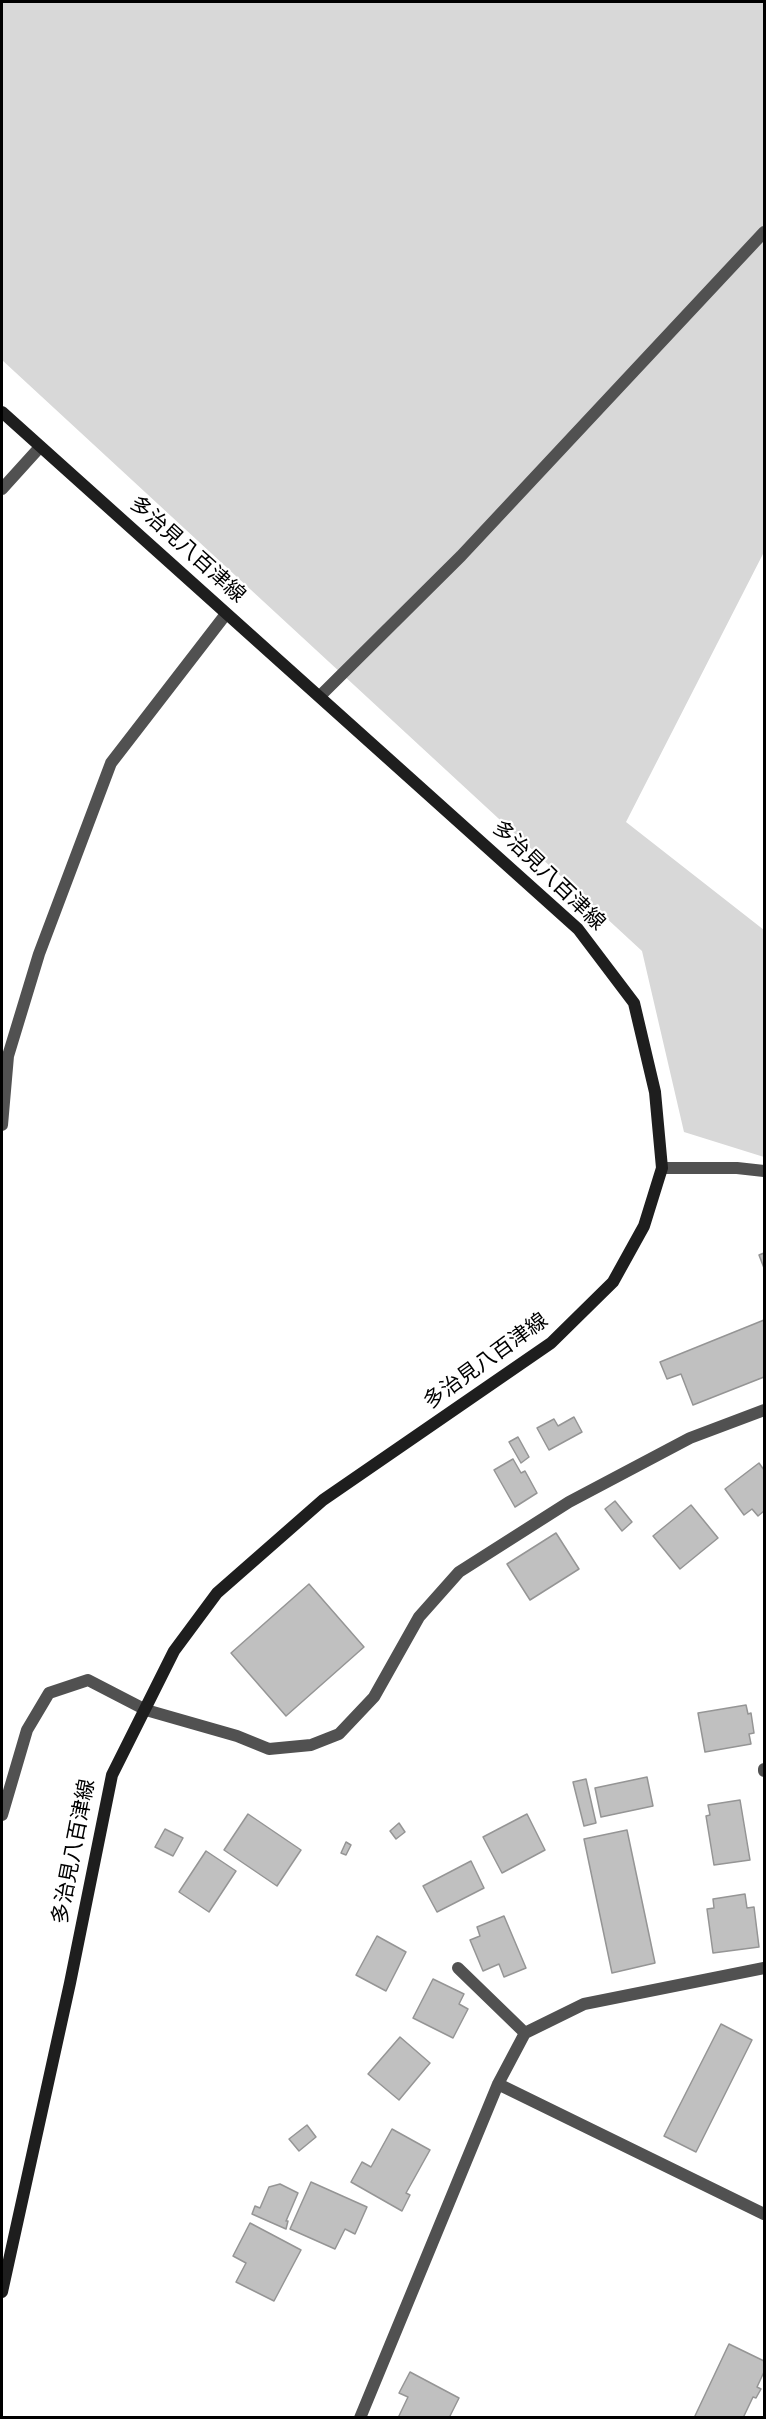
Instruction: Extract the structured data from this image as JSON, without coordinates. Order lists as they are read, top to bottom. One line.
{"streets":{"main road":["多治見八百津線"]}}
